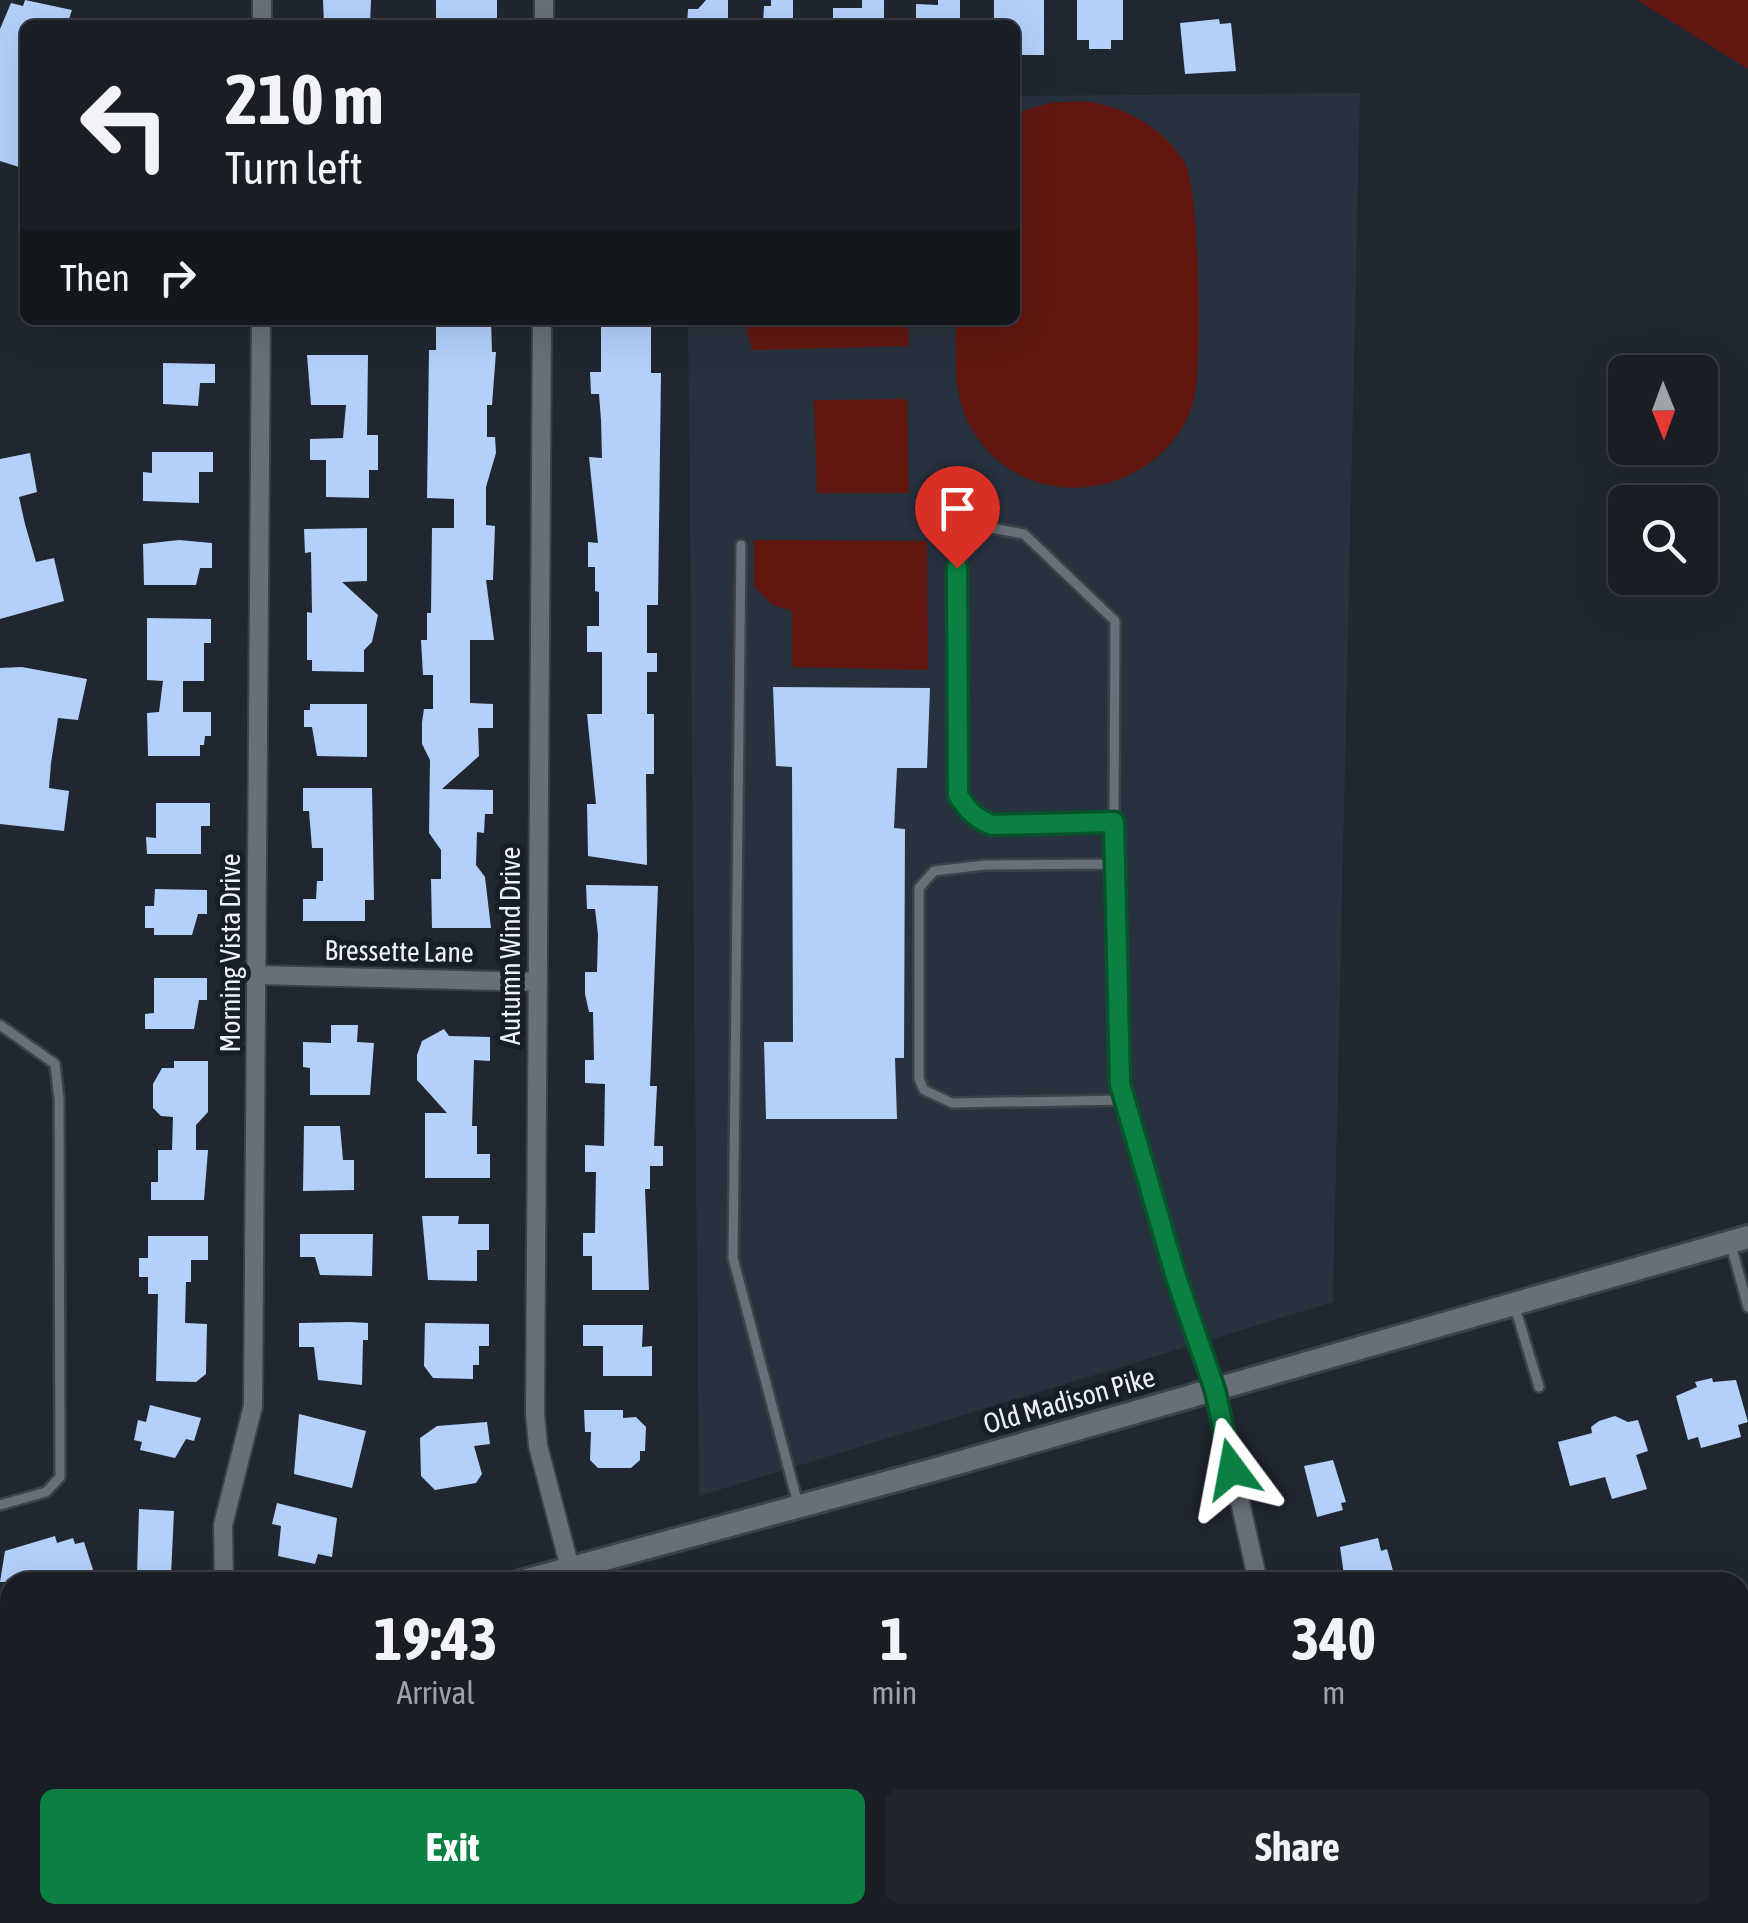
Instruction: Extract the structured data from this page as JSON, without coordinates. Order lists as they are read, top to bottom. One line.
{"streets":{"main road":["Old Madison Pike"],"street":["Autumn Wind Drive","Bressette Lane","Morning Vista Drive"]},"crossings":[["Autumn Wind Drive","Bressette Lane"],["Autumn Wind Drive","Old Madison Pike"],["Bressette Lane","Morning Vista Drive"]],"north":"bottom","page":{"turn":["210 m","Turn left"],"then":"Then","eta":["19:43","Arrival","1","min","340","m"],"buttons":["Exit","Share"]}}
